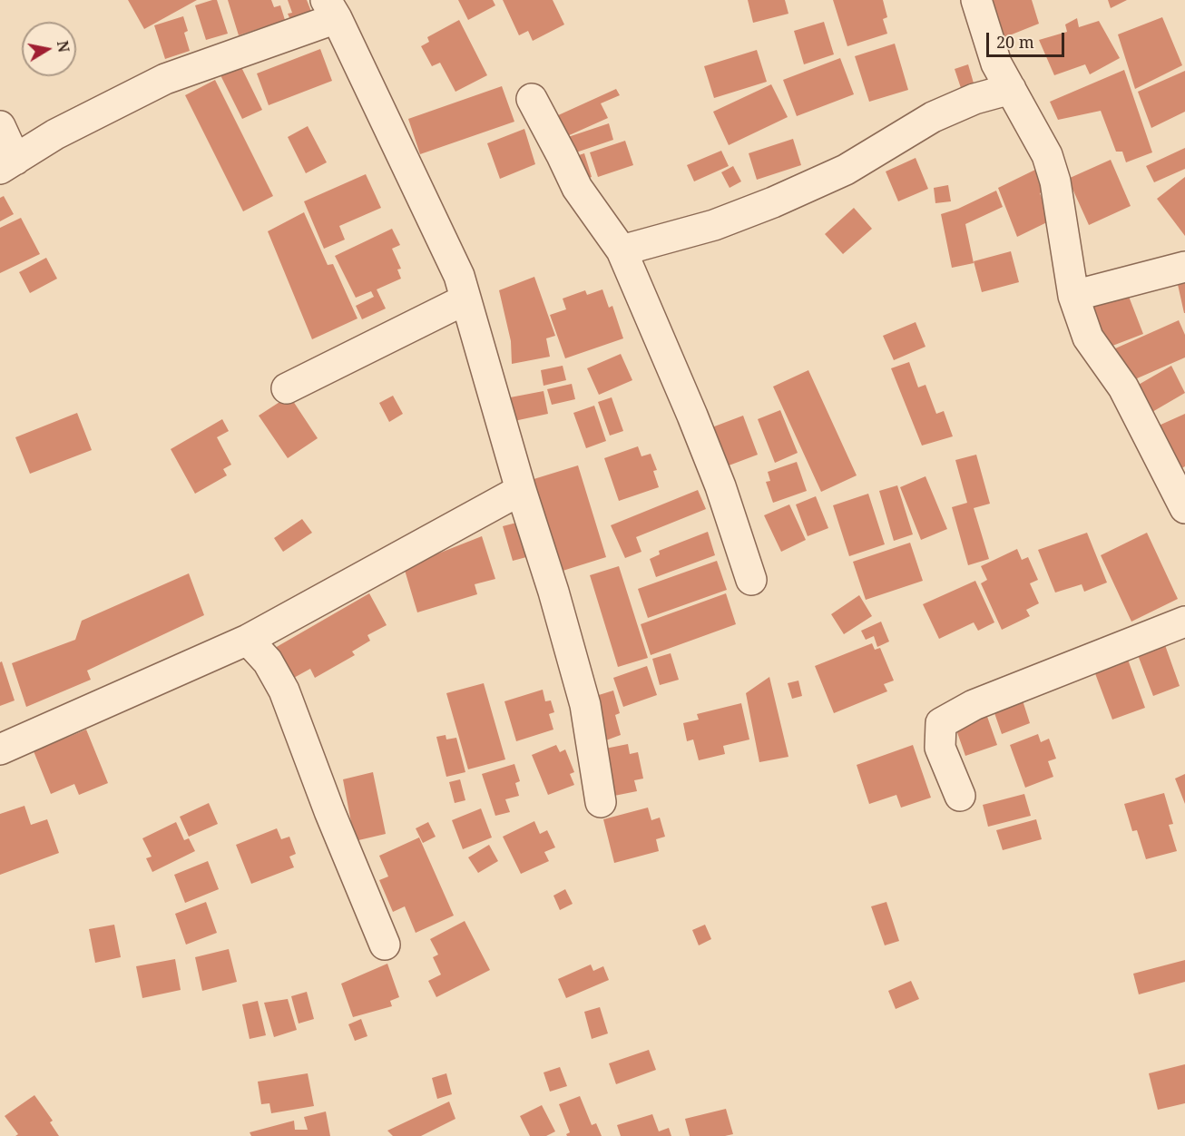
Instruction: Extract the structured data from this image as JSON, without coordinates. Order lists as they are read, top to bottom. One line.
{"scale_bar":"20 m","north":"right"}
